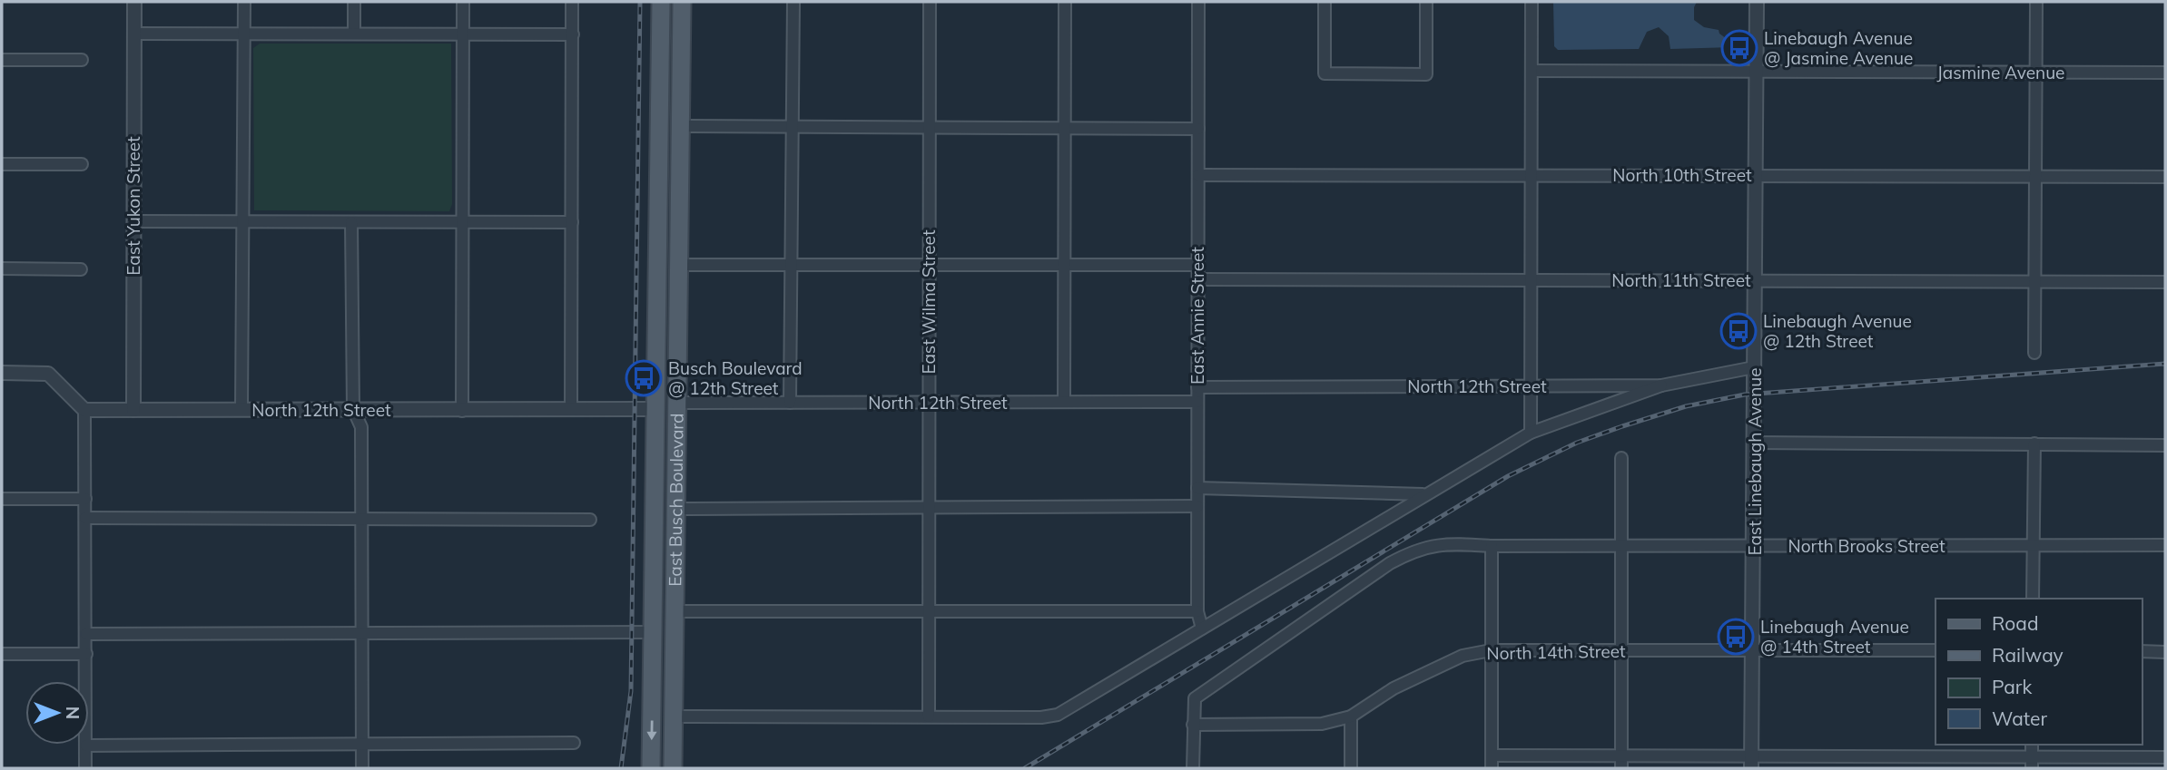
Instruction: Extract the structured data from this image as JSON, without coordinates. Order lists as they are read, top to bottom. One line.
{"streets":{"main road":["East Busch Boulevard"],"street":["Jasmine Avenue","North 10th Street","East Yukon Street","North 11th Street","East Wilma Street","East Annie Street","North 12th Street","East Linebaugh Avenue","North Brooks Street","North 14th Street"]},"crossings":[["Jasmine Avenue","East Linebaugh Avenue"],["North 10th Street","East Annie Street"],["North 10th Street","East Linebaugh Avenue"],["East Yukon Street","North 12th Street"],["North 11th Street","East Annie Street"],["North 11th Street","East Linebaugh Avenue"],["East Wilma Street","North 12th Street"],["East Annie Street","North 12th Street"],["North 12th Street","East Linebaugh Avenue"],["North 12th Street","East Busch Boulevard"],["East Linebaugh Avenue","North Brooks Street"],["East Linebaugh Avenue","North 14th Street"]],"places":{"bus stop":["Linebaugh Avenue @ Jasmine Avenue","Linebaugh Avenue @ 12th Street","Busch Boulevard @ 12th Street","Linebaugh Avenue @ 14th Street"]},"legend":["Road","Railway","Park","Water"],"north":"right"}
